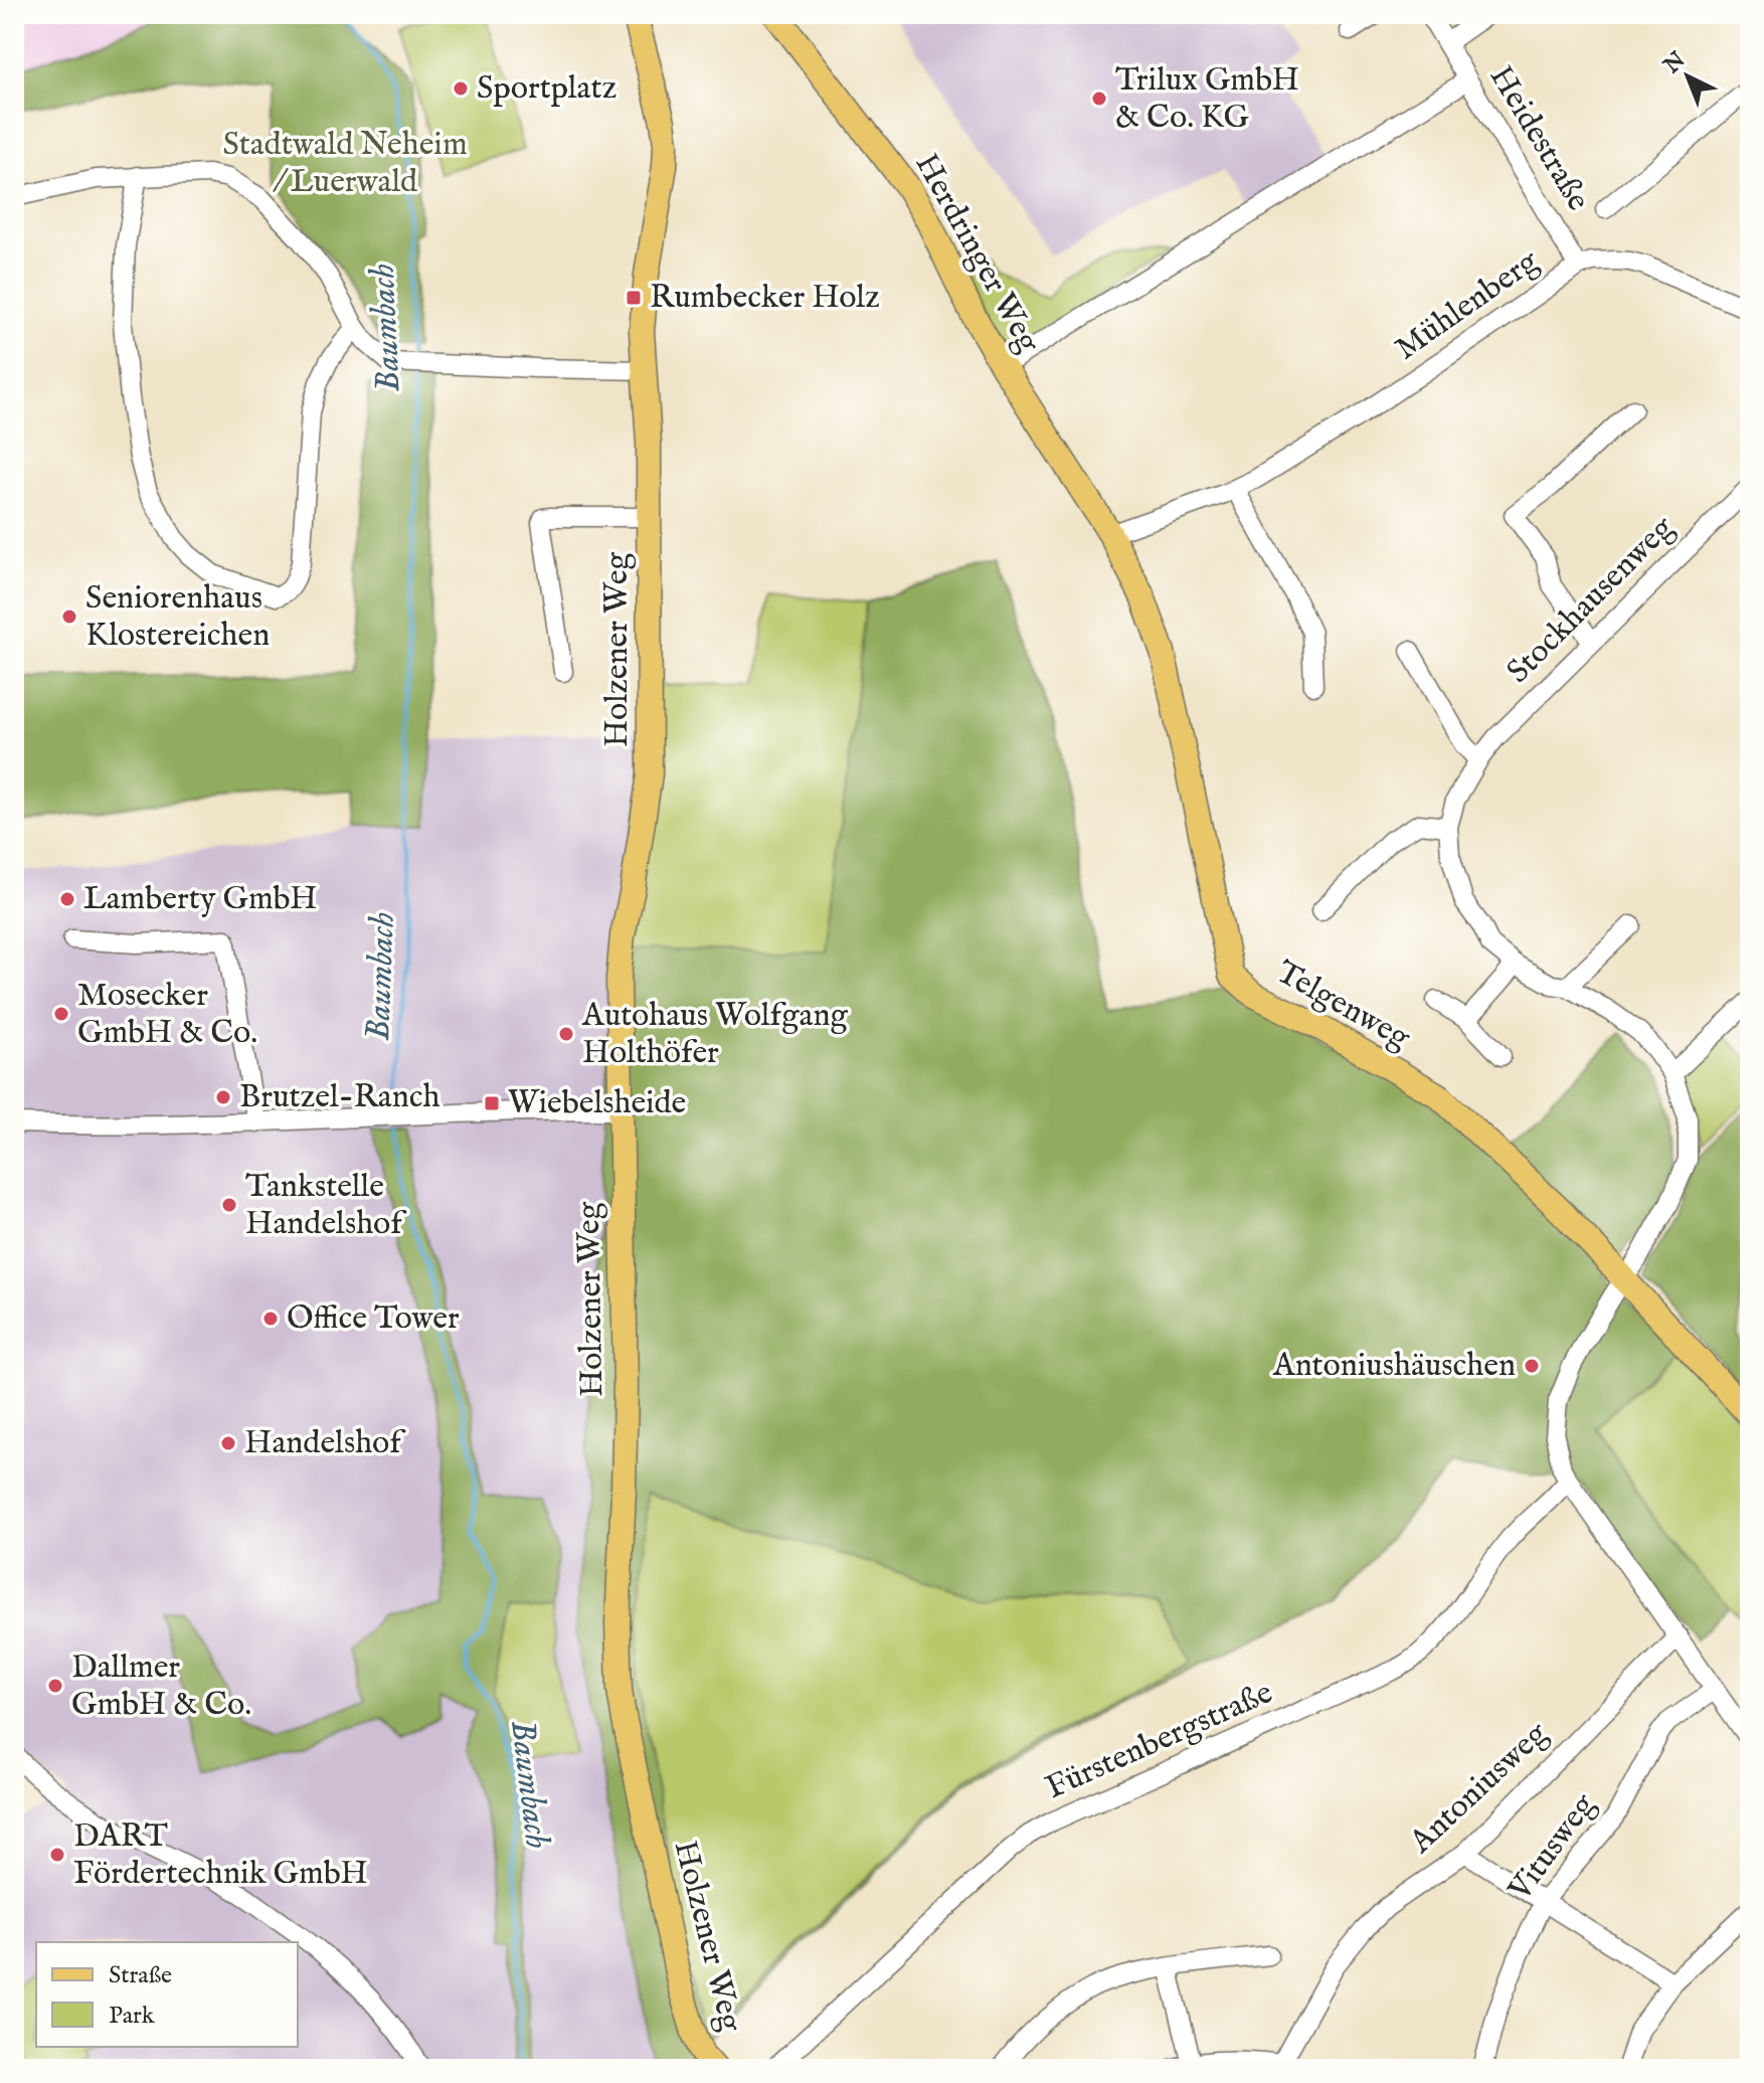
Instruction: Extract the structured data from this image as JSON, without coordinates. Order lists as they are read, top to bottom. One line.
{"streets":{"main road":["Herdringer Weg","Holzener Weg","Telgenweg"],"street":["Heidestraße","Mühlenberg","Stockhausenweg","Fürstenbergstraße","Antoniusweg","Vitusweg"]},"crossings":[["Heidestraße","Mühlenberg"],["Herdringer Weg","Mühlenberg"],["Herdringer Weg","Telgenweg"],["Mühlenberg","Telgenweg"],["Stockhausenweg","Telgenweg"],["Stockhausenweg","Fürstenbergstraße"],["Stockhausenweg","Antoniusweg"],["Stockhausenweg","Vitusweg"]],"water":["Baumbach"],"parks":["Stadtwald Neheim / Luerwald"],"places":{"other":["Sportplatz","Trilux GmbH & Co. KG","Seniorenhaus Klostereichen","Lamberty GmbH","Mosecker GmbH & Co.","Autohaus Wolfgang Holthöfer","Brutzel-Ranch","Tankstelle Handelshof","Office Tower","Antoniushäuschen","Handelshof","Dallmer GmbH & Co.","DART Fördertechnik GmbH"],"transit":["Rumbecker Holz","Wiebelsheide"]},"legend":["Straße","Park"],"north":"top left"}
